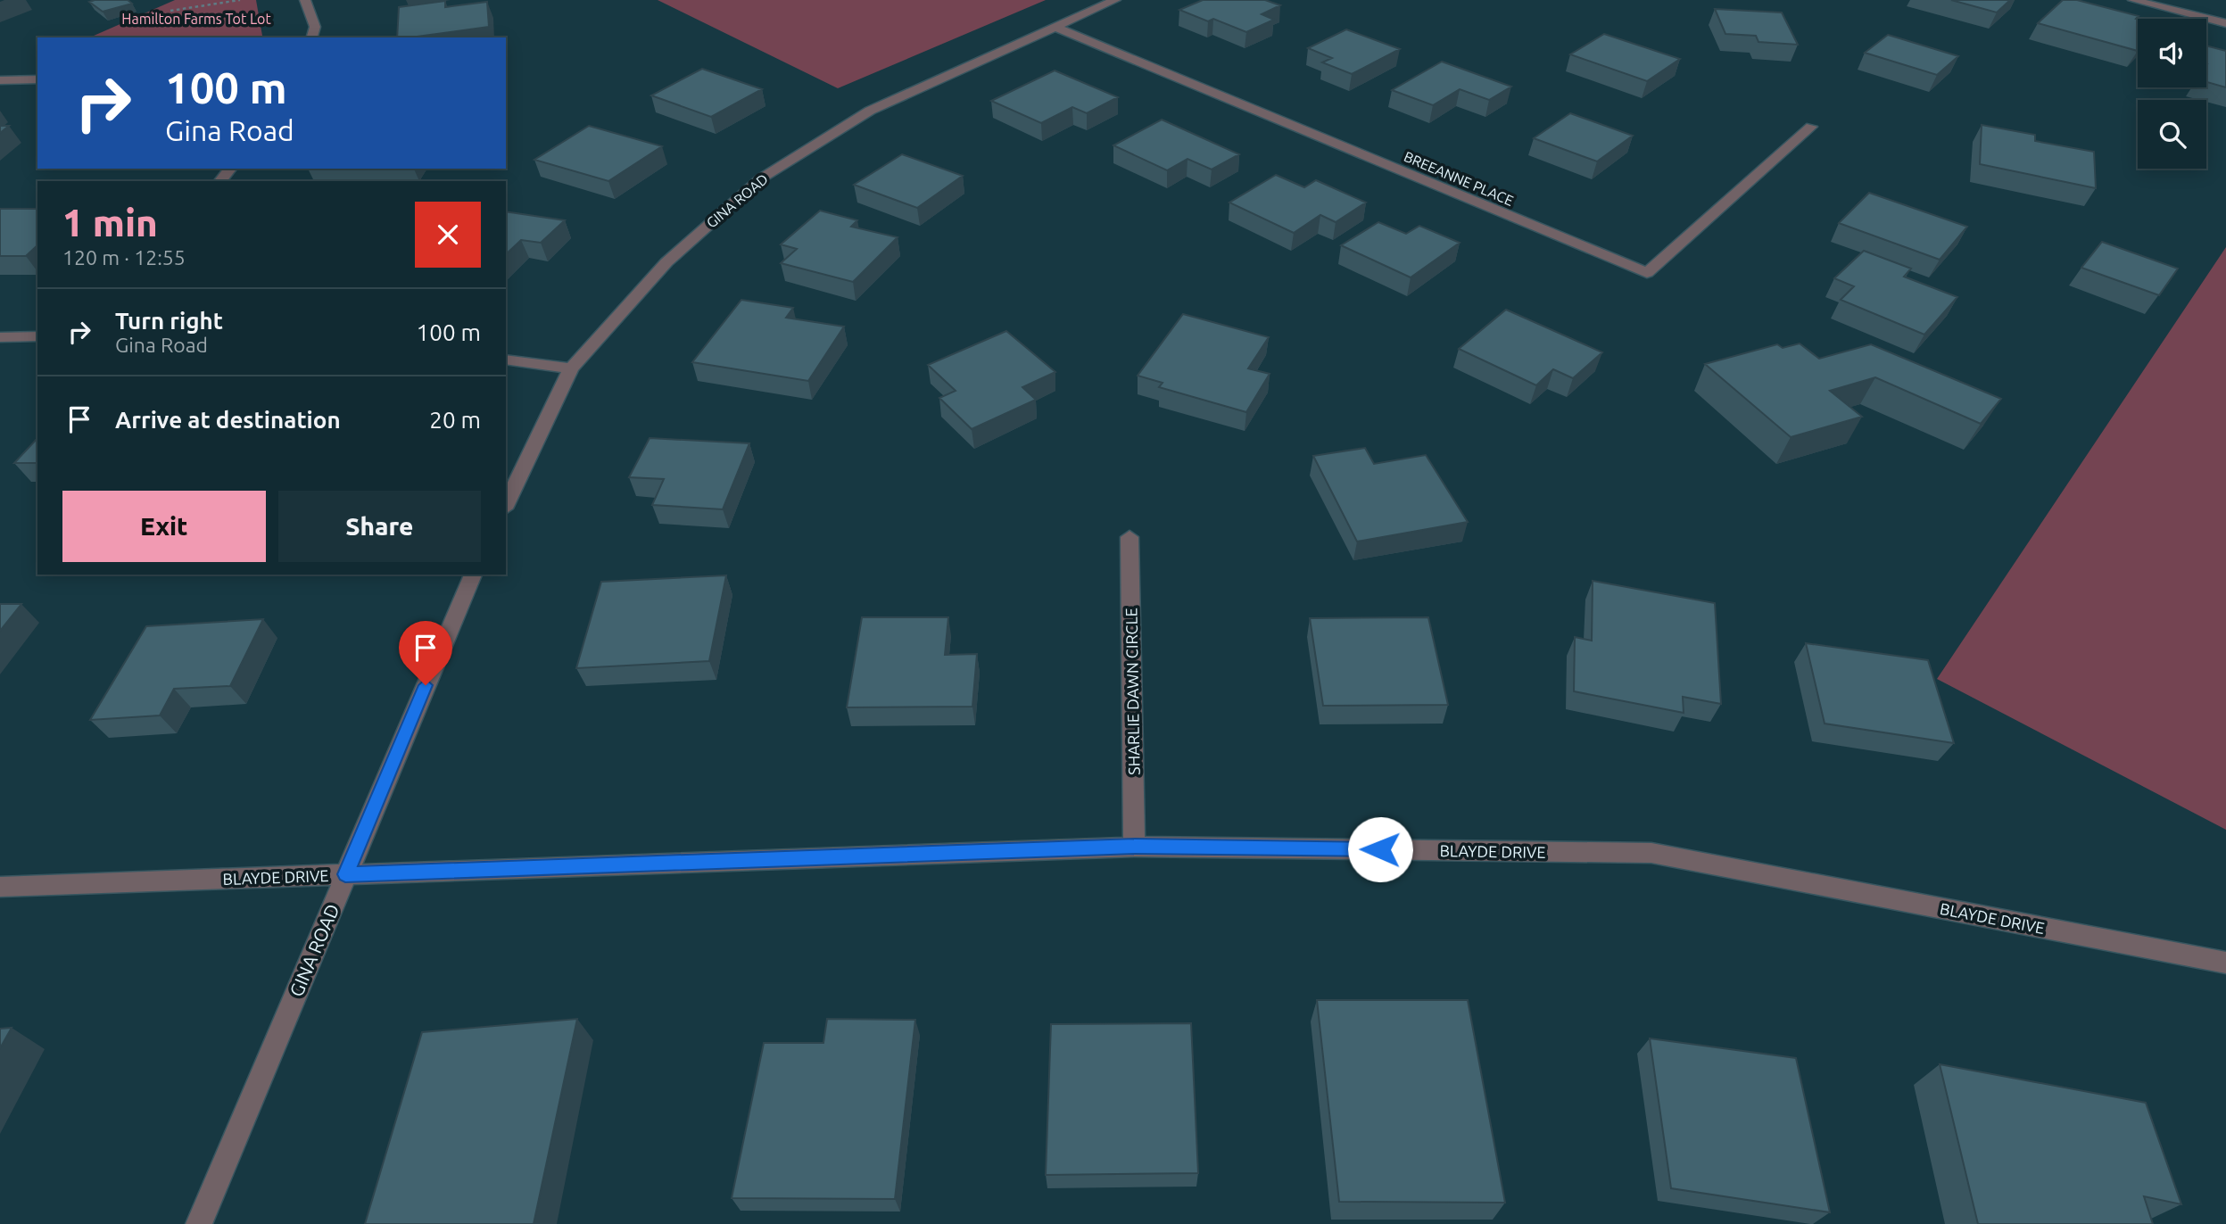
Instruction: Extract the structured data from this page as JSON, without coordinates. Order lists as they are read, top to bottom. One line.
{"streets":{"street":["BREEANNE PLACE","GINA ROAD","SHARLIE DAWN CIRCLE","BLAYDE DRIVE"]},"crossings":[["BREEANNE PLACE","GINA ROAD"],["GINA ROAD","BLAYDE DRIVE"],["SHARLIE DAWN CIRCLE","BLAYDE DRIVE"]],"parks":["Hamilton Farms Tot Lot"],"page":{"turn":["100 m","Gina Road"],"heading":["1 min","120 m · 12:55"],"list":[{"name":"Turn right","note":"Gina Road","value":"100 m"},{"name":"Arrive at destination","value":"20 m"}],"buttons":["Exit","Share"]}}
